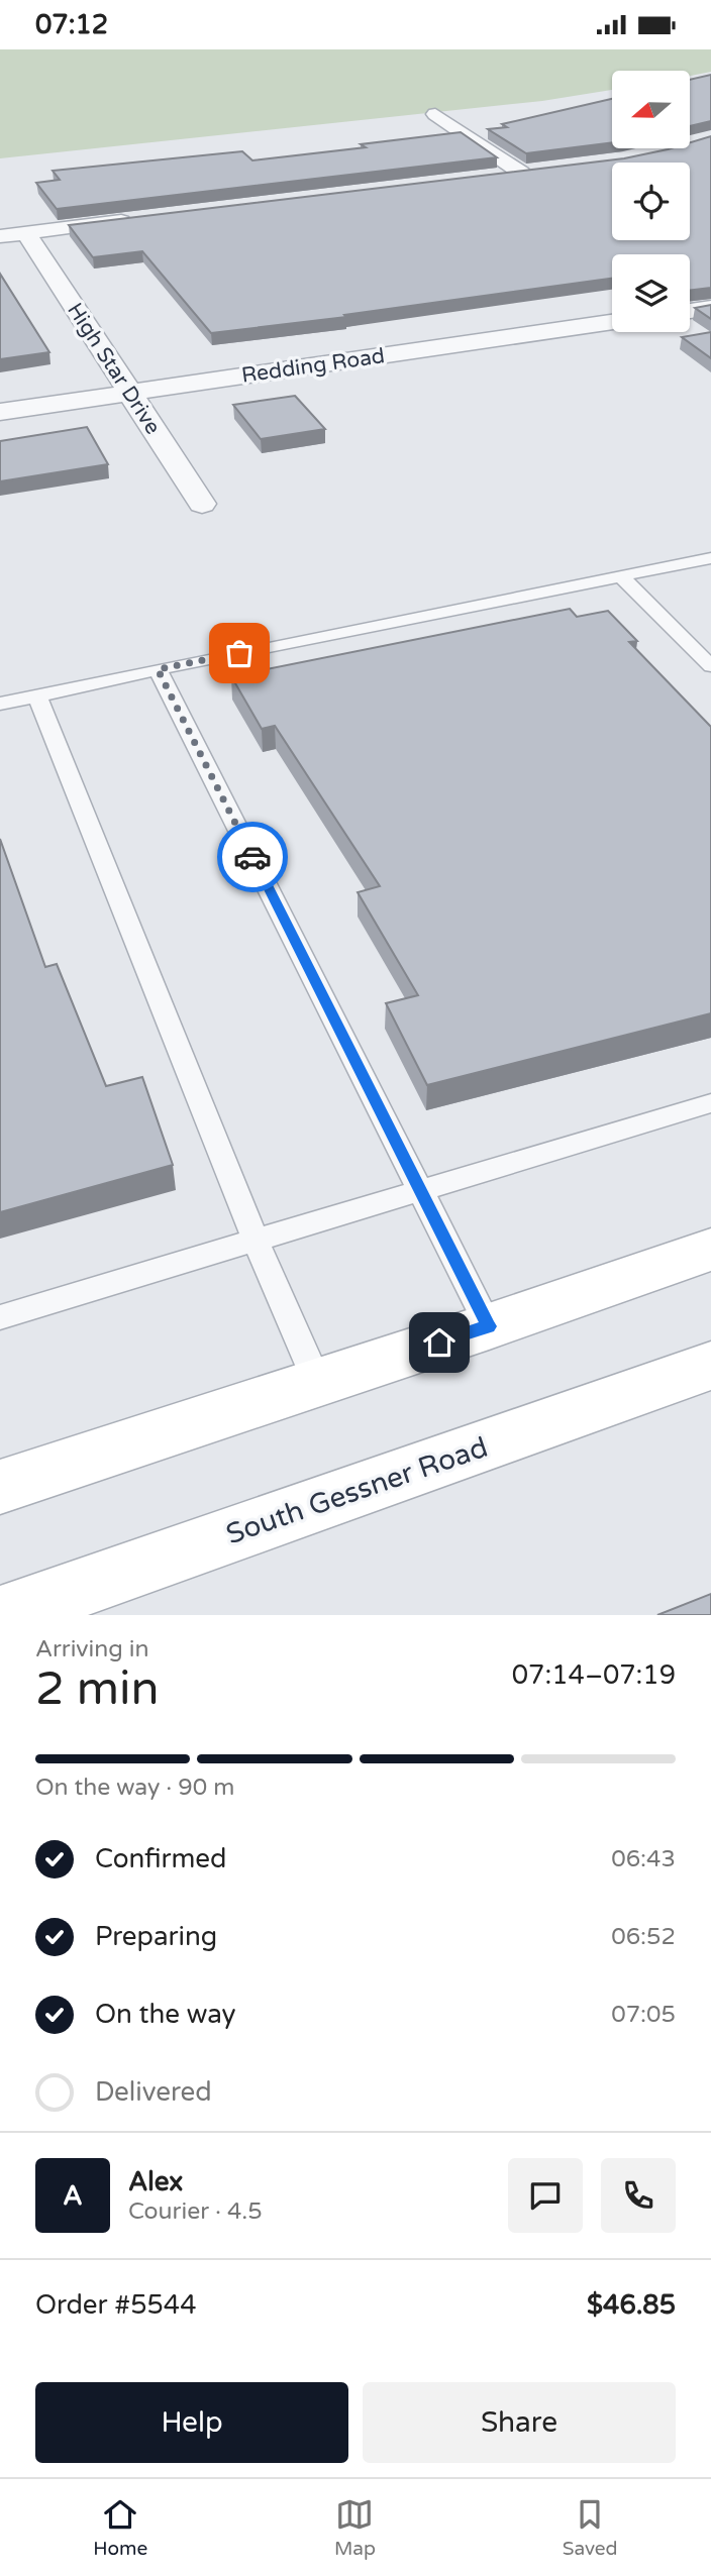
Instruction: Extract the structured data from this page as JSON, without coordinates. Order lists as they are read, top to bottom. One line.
{"streets":{"main road":["South Gessner Road"],"street":["Redding Road","High Star Drive"]},"crossings":[["Redding Road","High Star Drive"]],"north":"left","page":{"status":"07:12","heading":["2 min","Arriving in","07:14–07:19"],"panel":["Alex","Courier · 4.5","Order #5544","$46.85"],"bar":"On the way · 90 m","list":[["Confirmed","06:43"],["Preparing","06:52"],["On the way","07:05"],"Delivered"],"round":"A","buttons":["Help","Share"],"tabs":["Home","Map","Saved"]}}
